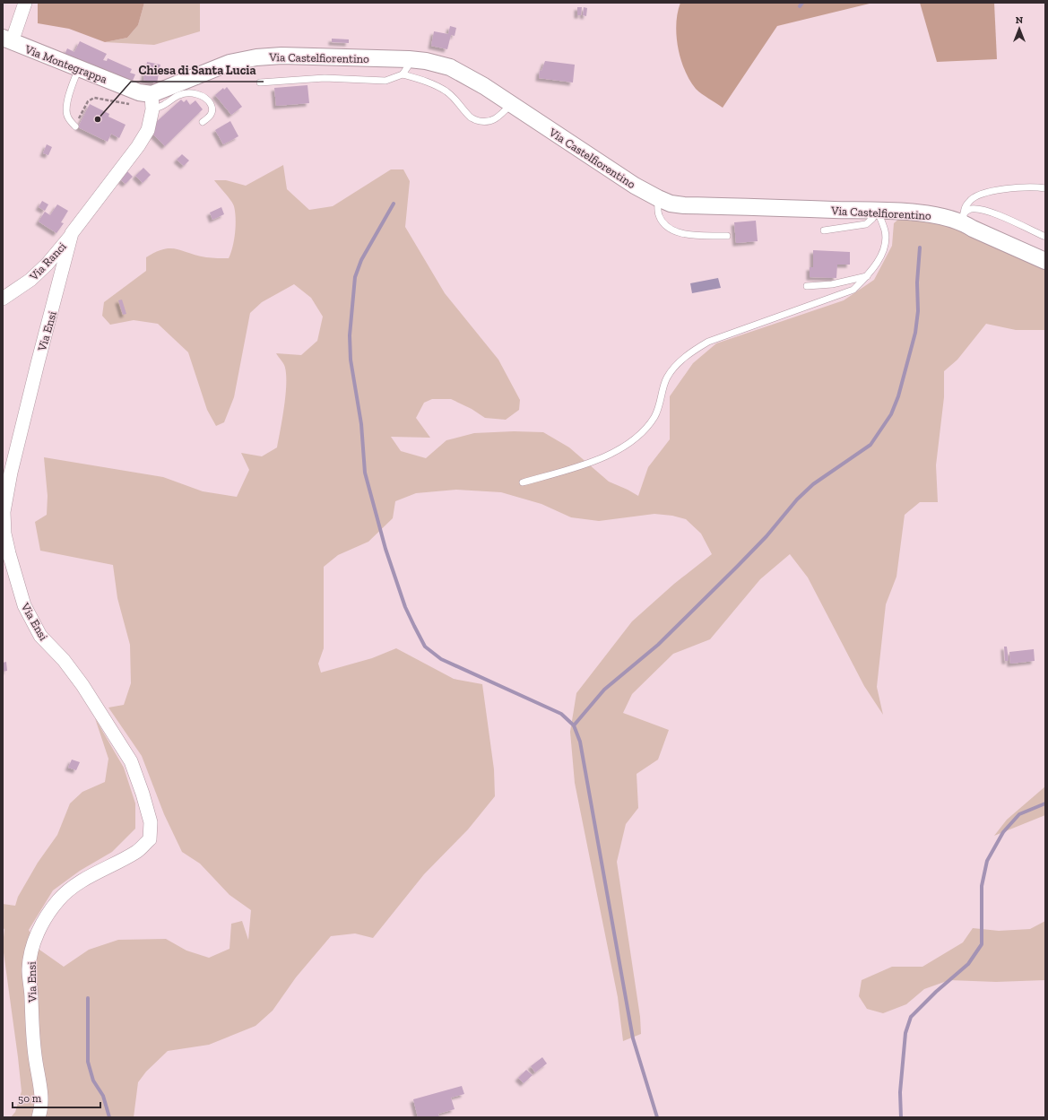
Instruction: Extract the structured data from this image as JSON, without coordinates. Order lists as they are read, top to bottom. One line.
{"streets":{"street":["Via Castelfiorentino","Via Montegrappa","Via Ranci","Via Ensi"]},"crossings":[["Via Castelfiorentino","Via Montegrappa"],["Via Castelfiorentino","Via Ensi"],["Via Montegrappa","Via Ensi"],["Via Ranci","Via Ensi"]],"places":["Chiesa di Santa Lucia"],"scale_bar":"50 m","north":"top"}
